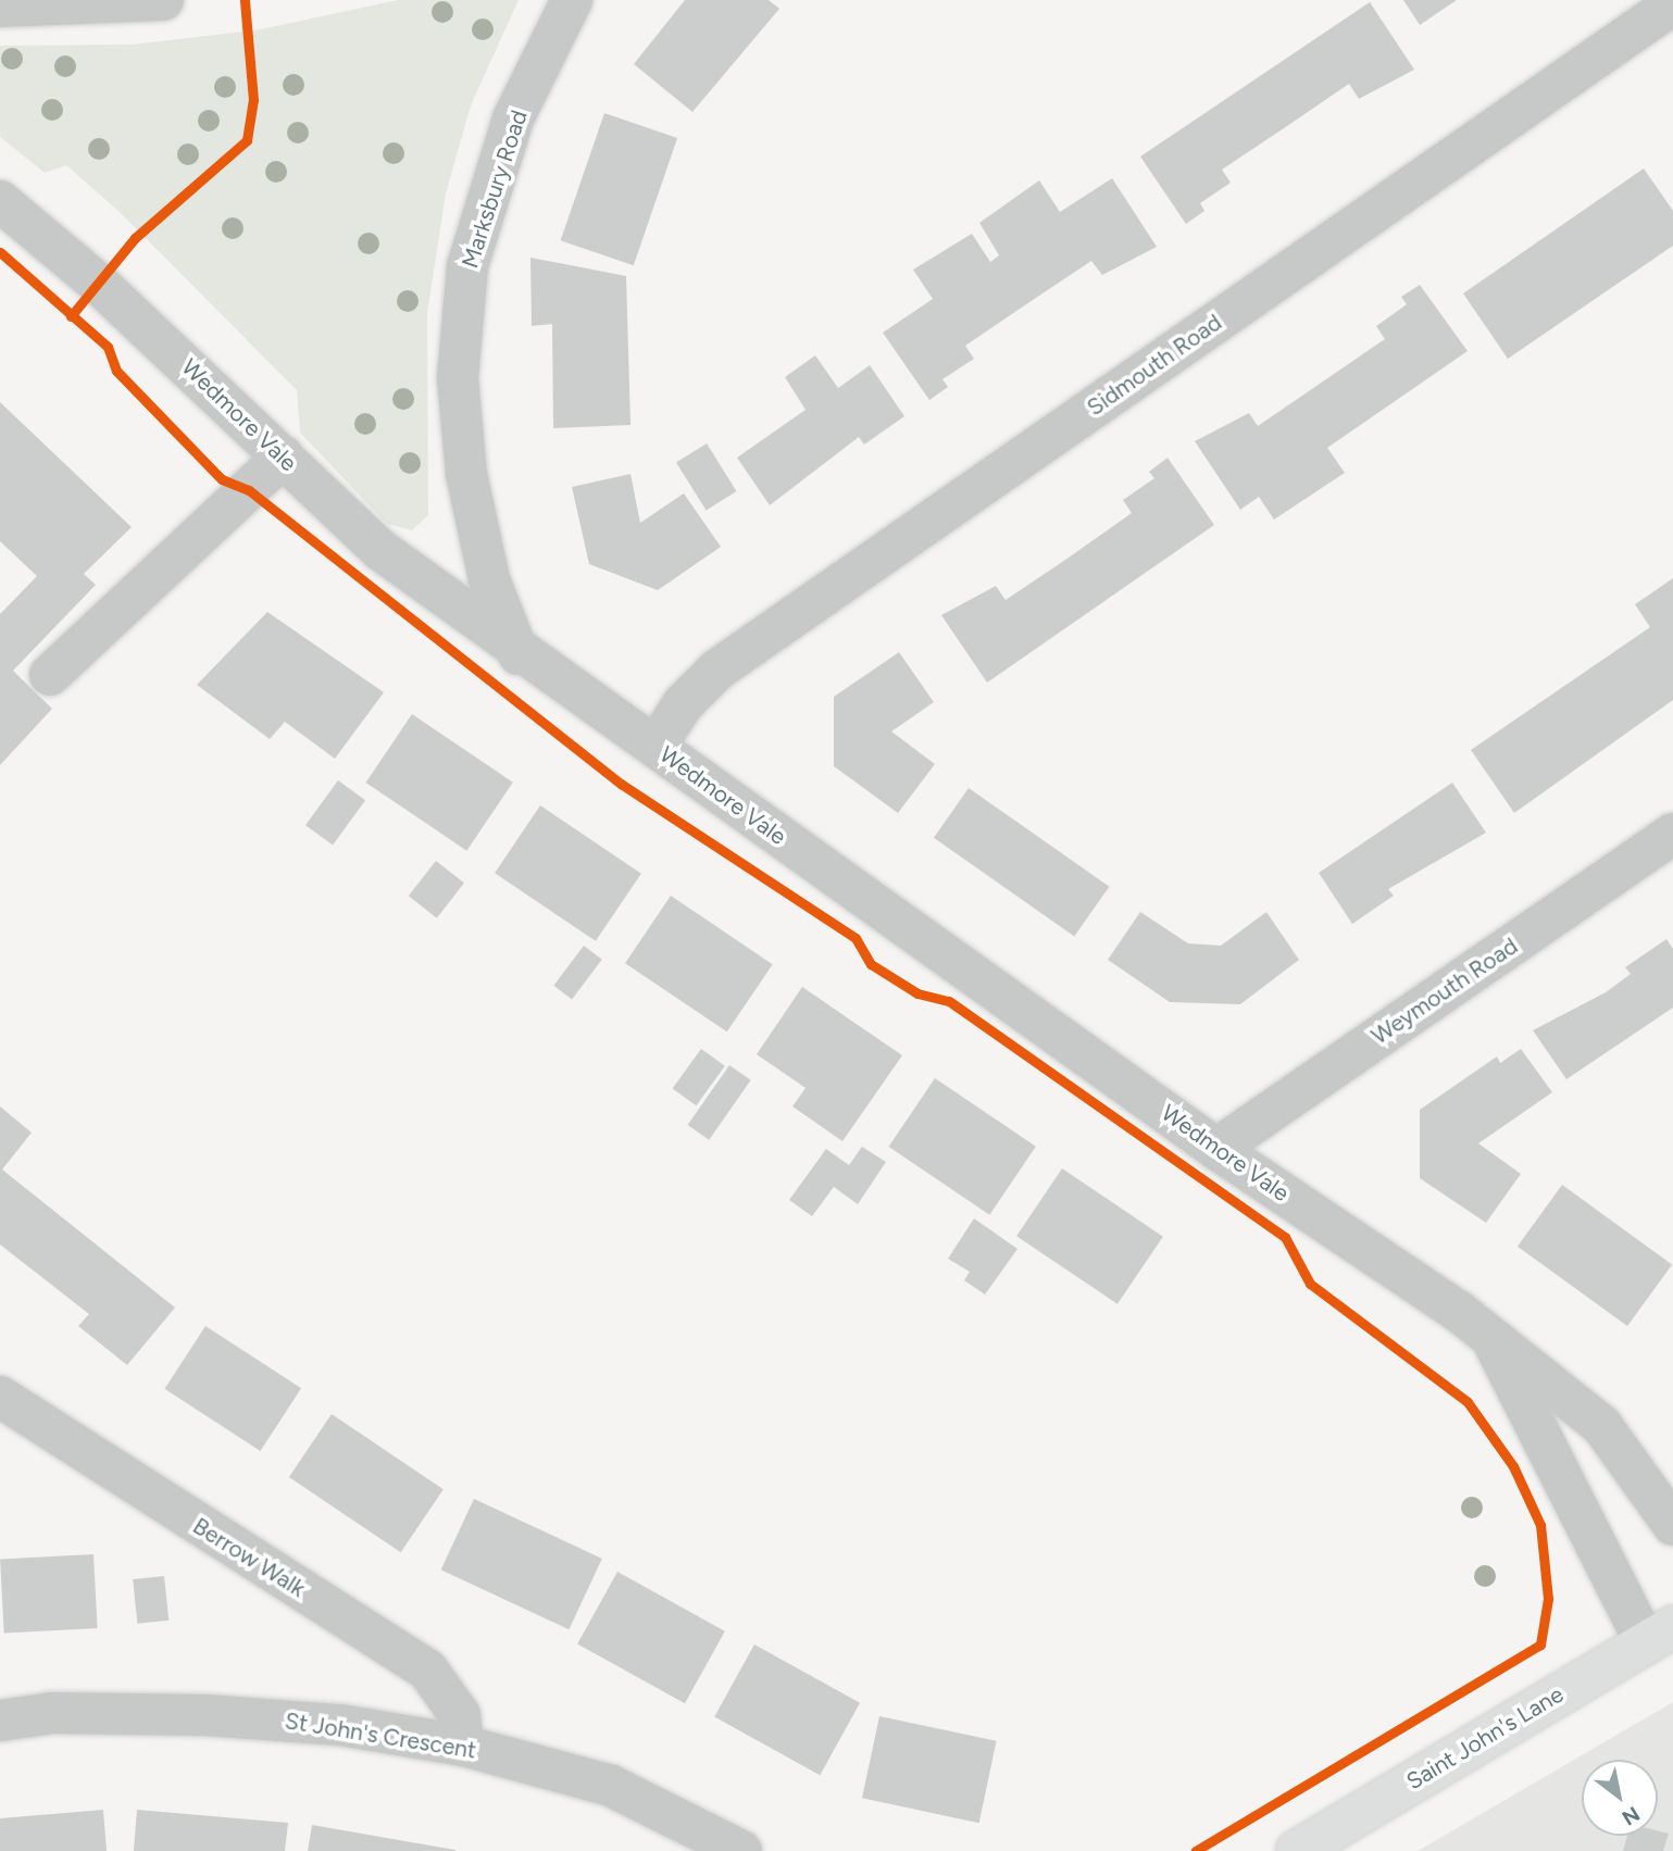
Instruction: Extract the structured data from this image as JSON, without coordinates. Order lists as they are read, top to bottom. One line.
{"streets":{"main road":["Saint John's Lane"],"street":["Marksbury Road","Sidmouth Road","Wedmore Vale","Weymouth Road","Berrow Walk","St John's Crescent"]},"crossings":[["Marksbury Road","Wedmore Vale"],["Sidmouth Road","Wedmore Vale"],["Wedmore Vale","Weymouth Road"],["Wedmore Vale","Saint John's Lane"],["Berrow Walk","St John's Crescent"]],"north":"bottom right"}
